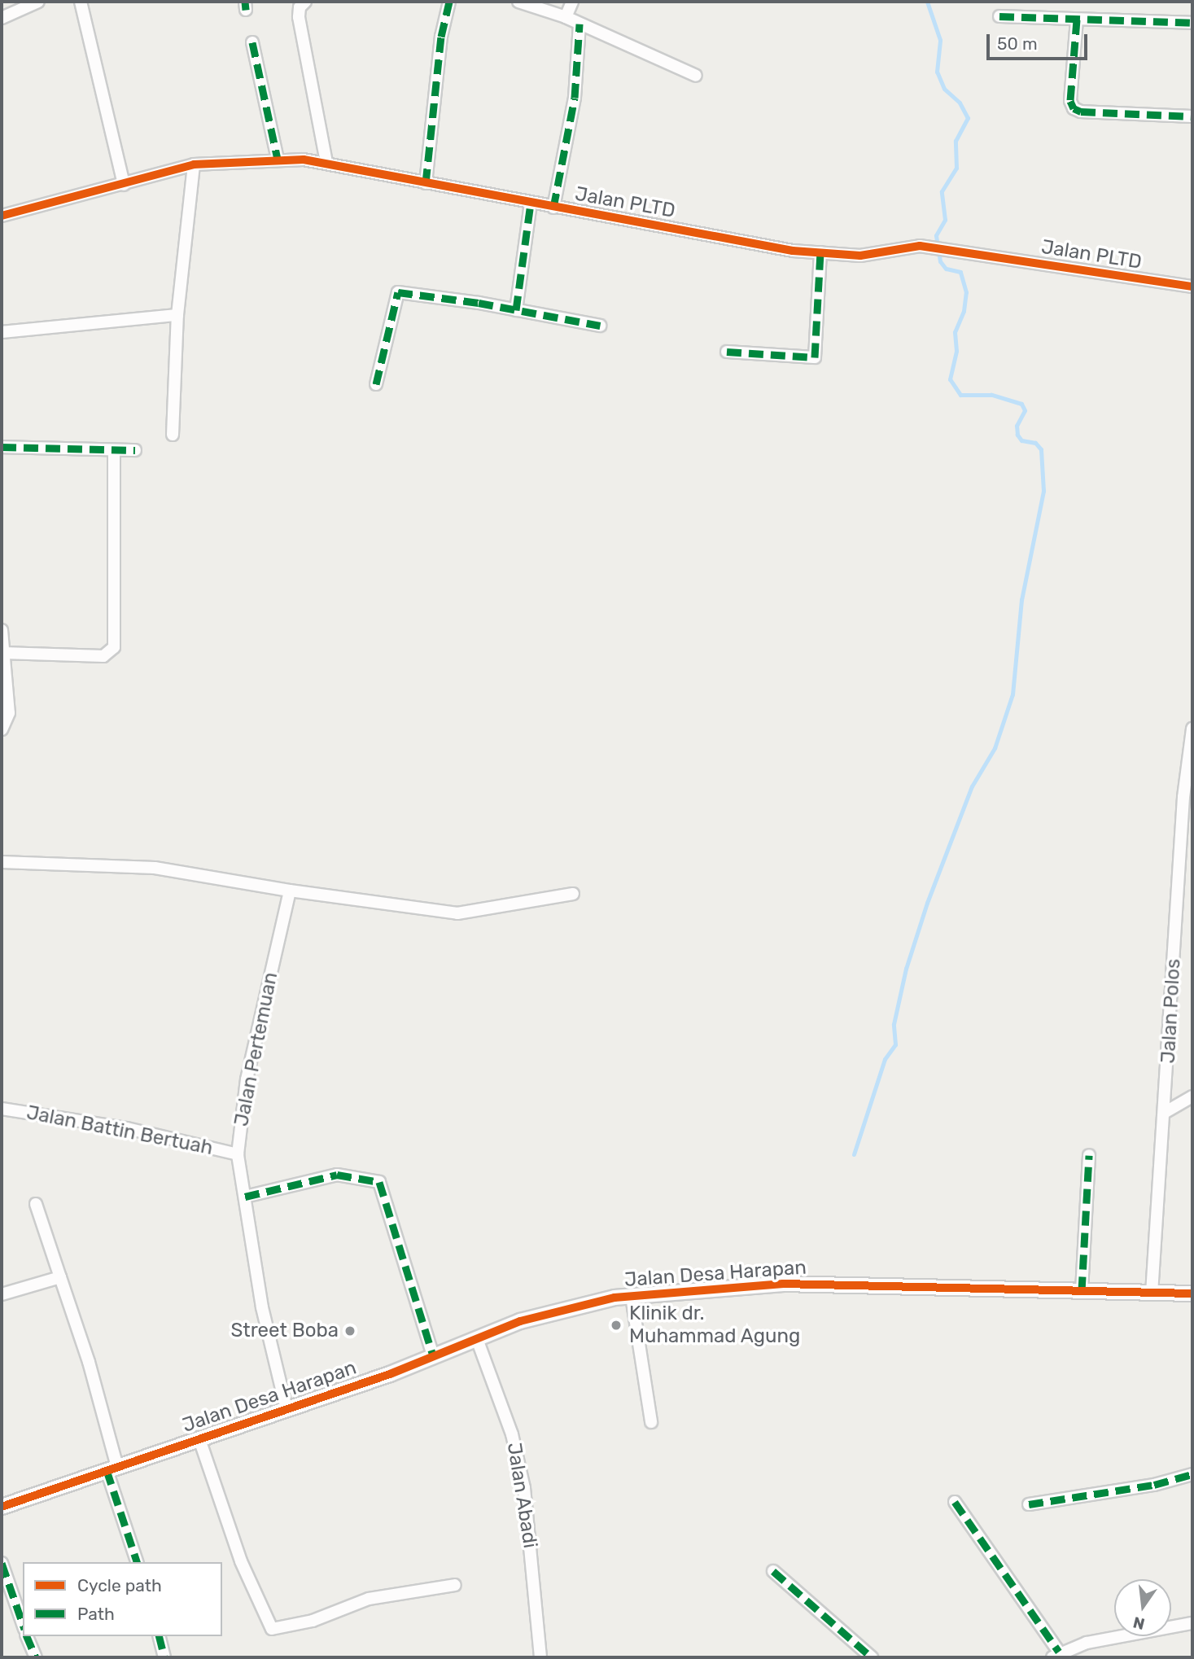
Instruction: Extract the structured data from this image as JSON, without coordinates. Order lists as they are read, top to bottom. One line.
{"streets":{"street":["Jalan PLTD","Jalan Polos","Jalan Pertemuan","Jalan Battin Bertuah","Jalan Desa Harapan","Jalan Abadi"]},"crossings":[["Jalan Polos","Jalan Desa Harapan"],["Jalan Pertemuan","Jalan Battin Bertuah"],["Jalan Pertemuan","Jalan Desa Harapan"],["Jalan Desa Harapan","Jalan Abadi"]],"places":["Klinik dr. Muhammad Agung","Street Boba"],"legend":["Cycle path","Path"],"scale_bar":"50 m","north":"bottom"}
